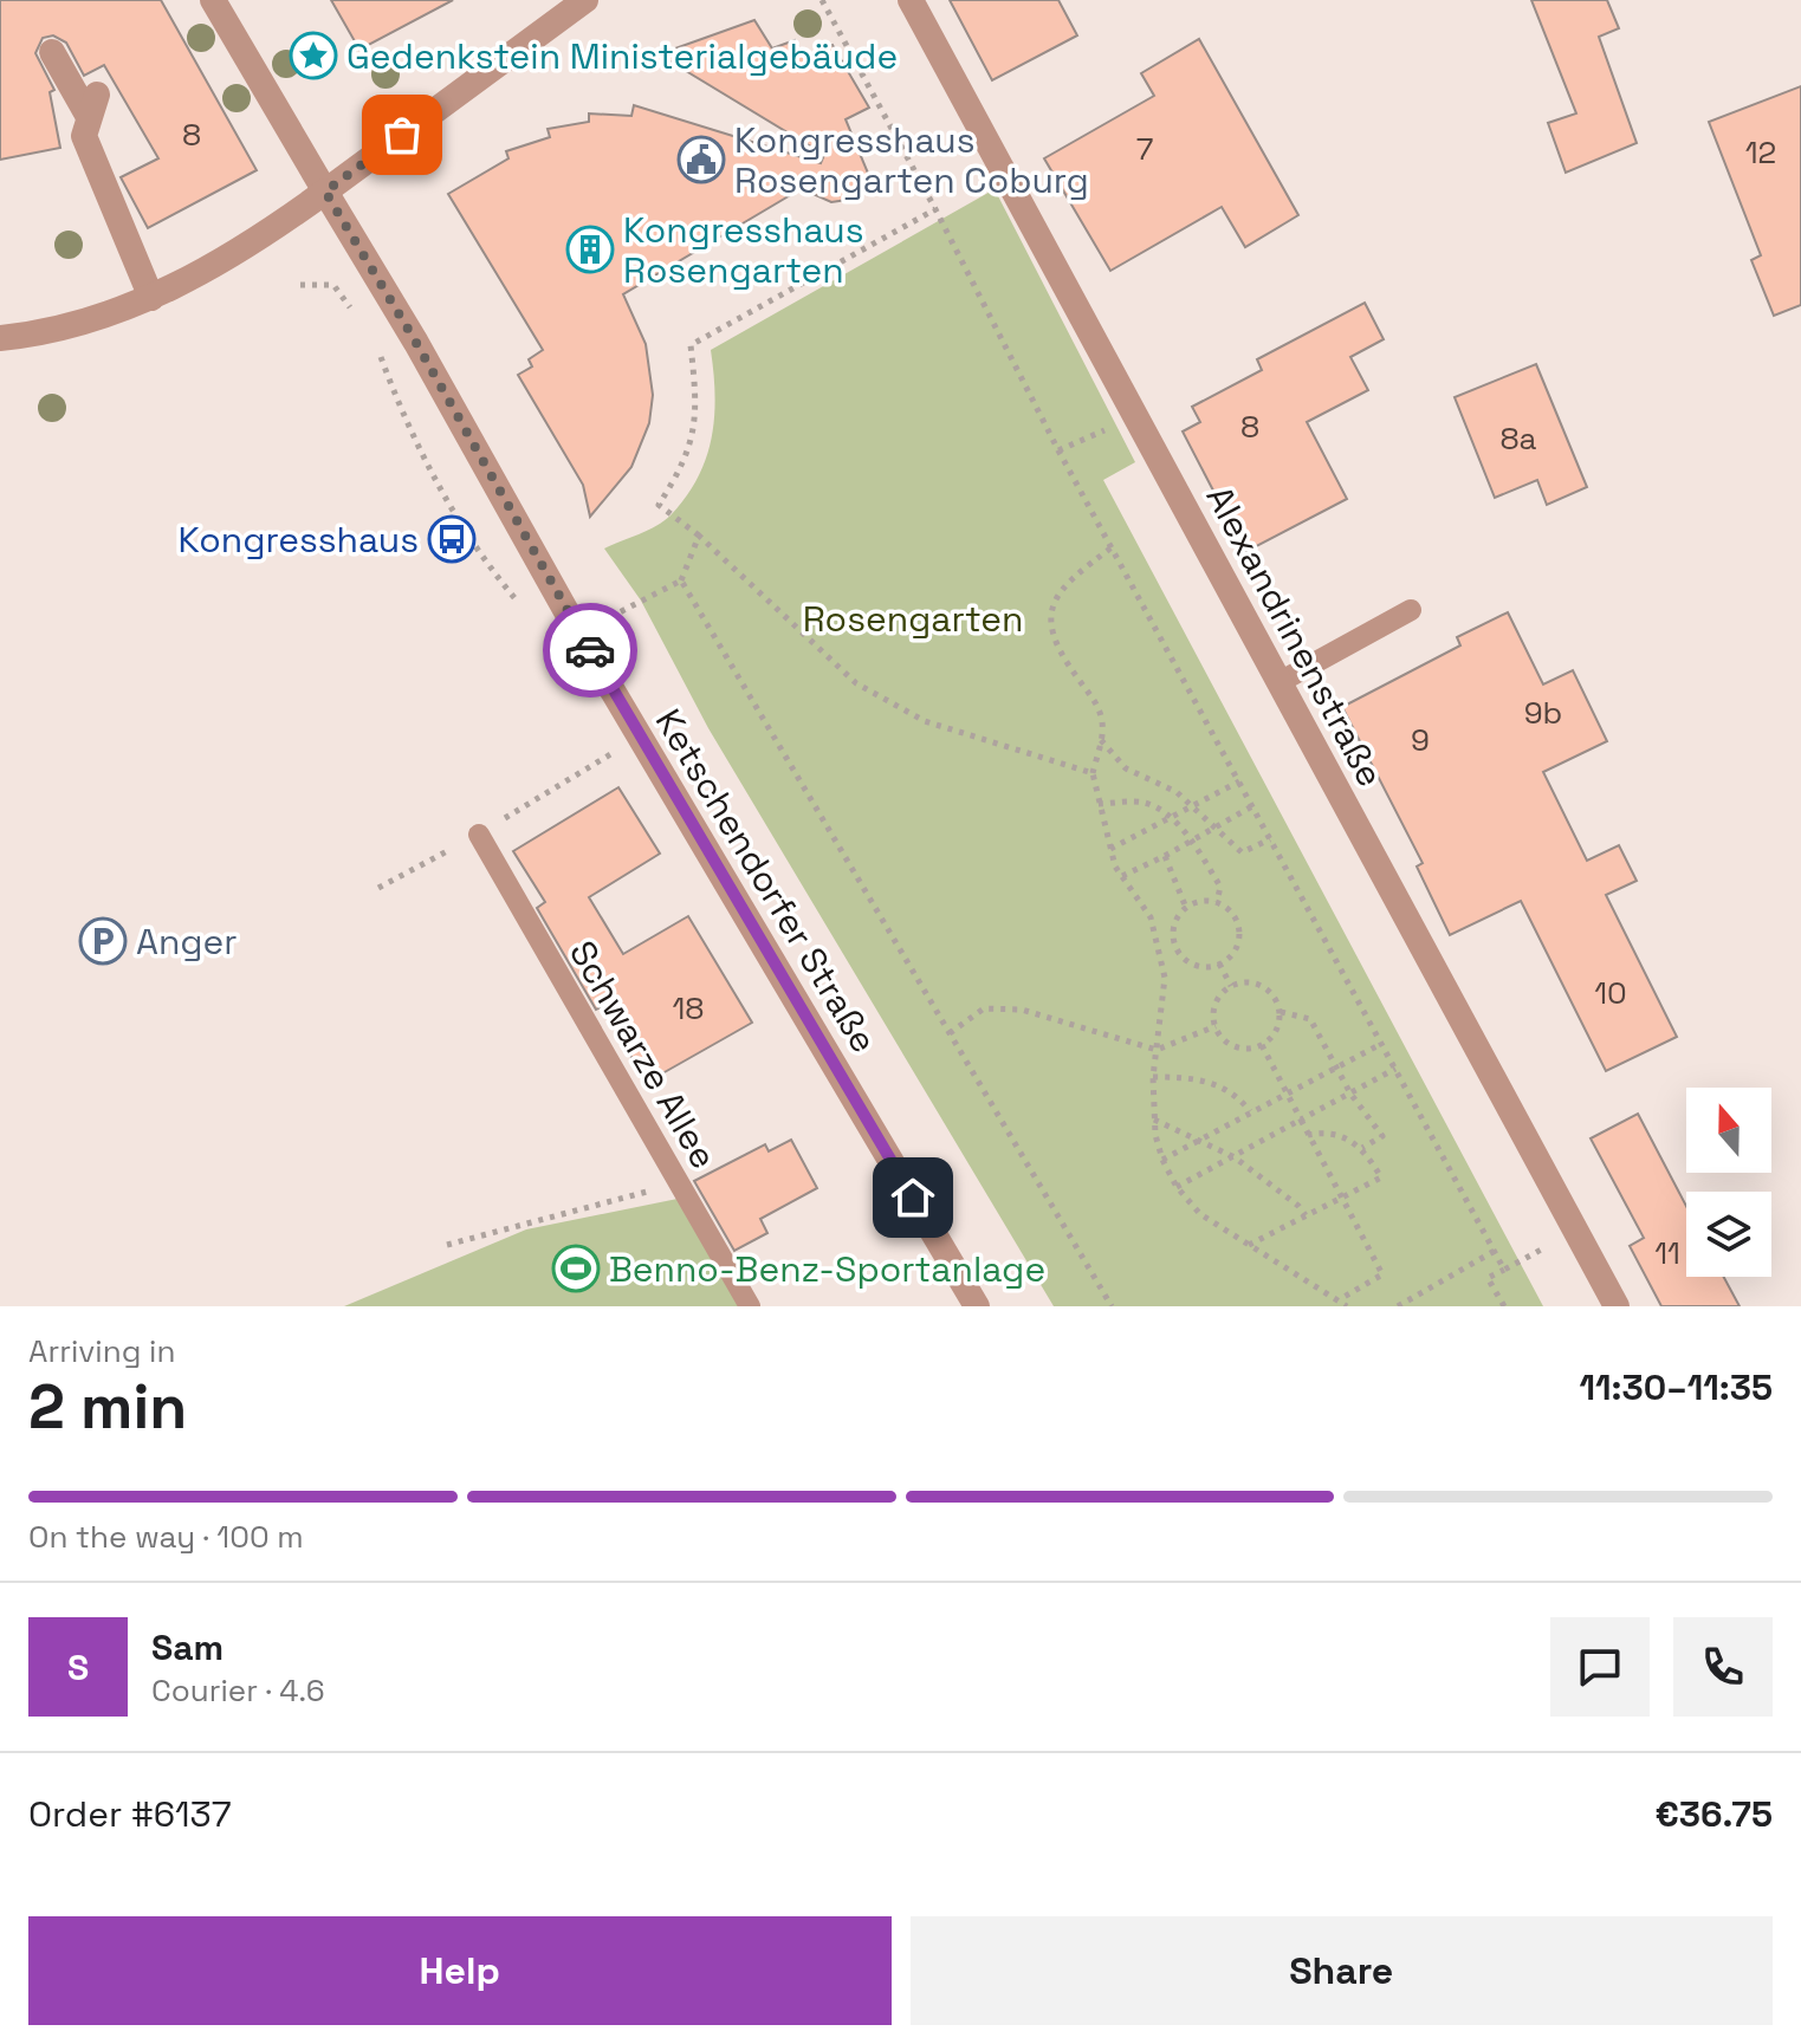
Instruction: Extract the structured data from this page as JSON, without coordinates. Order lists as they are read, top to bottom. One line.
{"streets":{"street":["Alexandrinenstraße","Ketschendorfer Straße"],"lane":["Schwarze Allee"]},"parks":["Rosengarten"],"places":{"place":["Gedenkstein Ministerialgebäude"],"public building":["Kongresshaus Rosengarten Coburg"],"building":["Kongresshaus Rosengarten"],"bus stop":["Kongresshaus"],"parking":["Anger"],"sports":["Benno-Benz-Sportanlage"]},"house_numbers":["8","7","12","8","8a","9b","9","10","18","11"],"north":"top","page":{"heading":["2 min","Arriving in","11:30–11:35"],"panel":["Sam","Courier · 4.6","Order #6137","€36.75"],"bar":"On the way · 100 m","round":"S","buttons":["Help","Share"]}}
